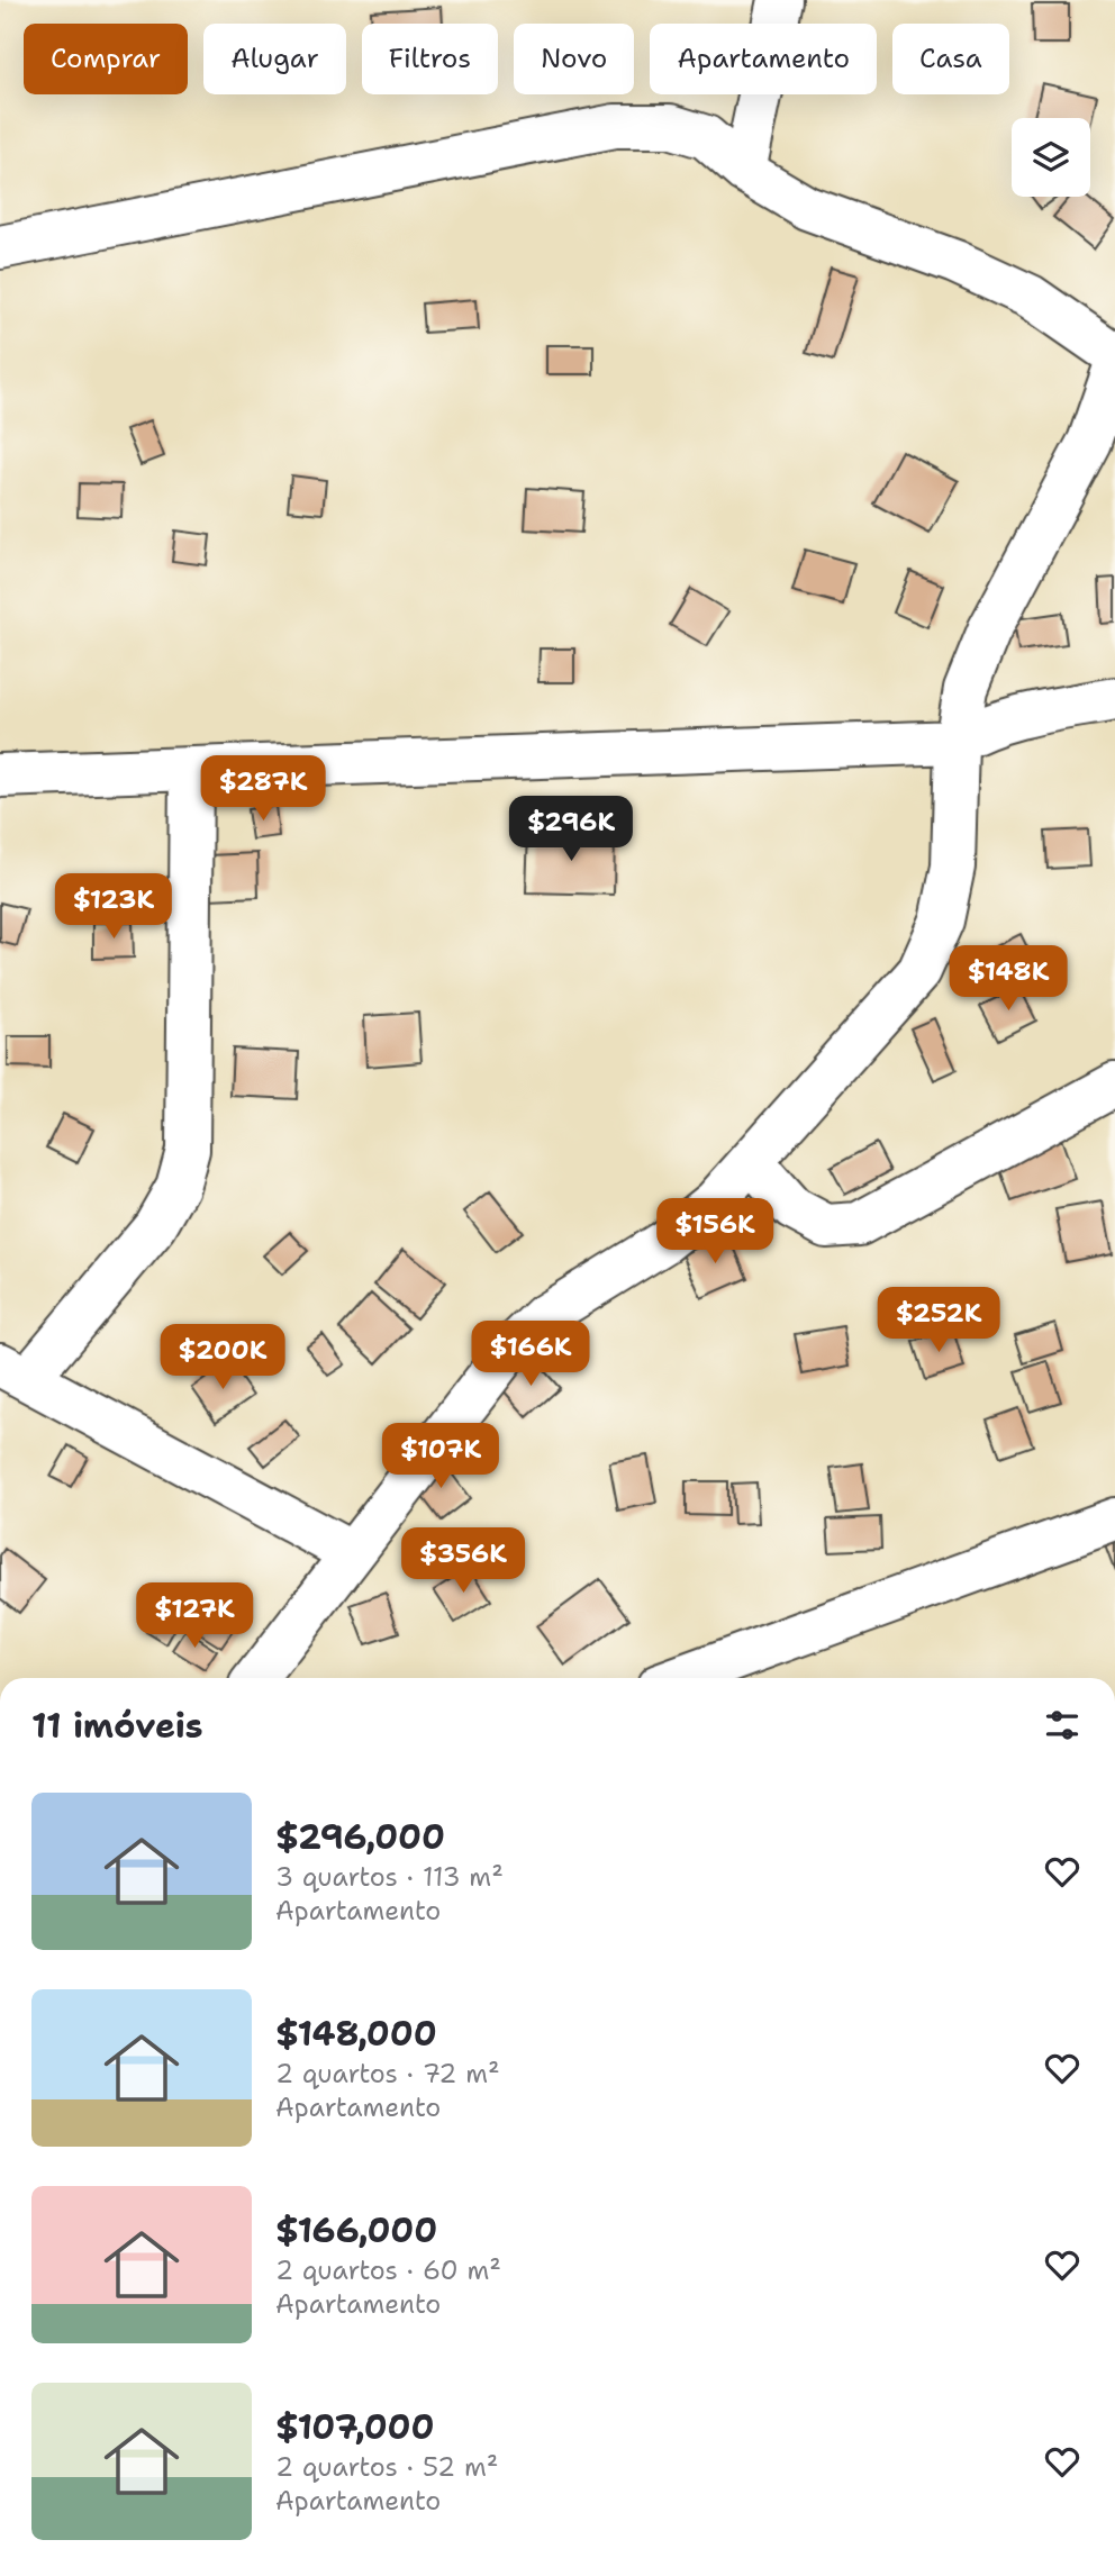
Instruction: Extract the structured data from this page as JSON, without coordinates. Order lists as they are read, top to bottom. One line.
{"page":{"chip":["Comprar","Alugar","Filtros","Novo","Apartamento","Casa"],"price":["$287K","$296K","$123K","$148K","$156K","$252K","$166K","$200K","$107K","$356K","$127K"],"heading":"11 imóveis","list":[{"name":"$296,000","note":"3 quartos · 113 m² · Apartamento"},{"name":"$148,000","note":"2 quartos · 72 m² · Apartamento"},{"name":"$166,000","note":"2 quartos · 60 m² · Apartamento"},{"name":"$107,000","note":"2 quartos · 52 m² · Apartamento"}]}}
